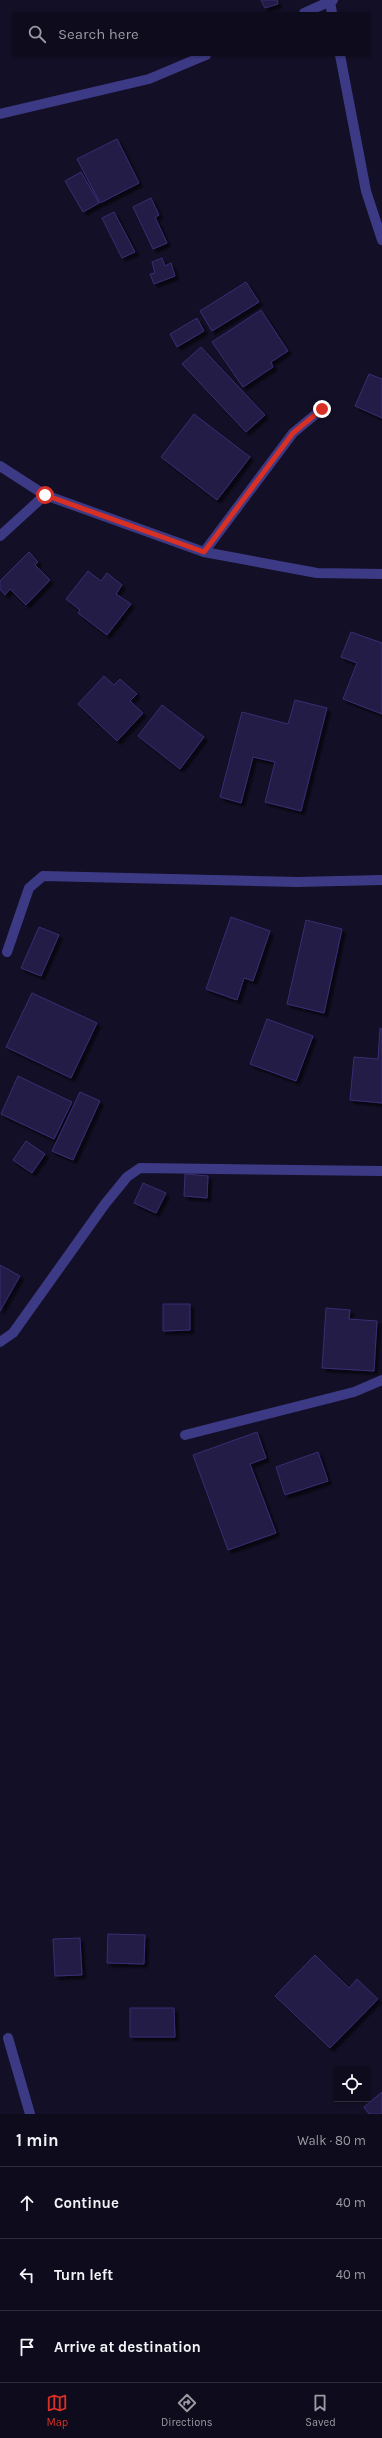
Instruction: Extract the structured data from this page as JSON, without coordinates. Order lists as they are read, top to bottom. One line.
{"page":{"search":"Search here","heading":["1 min","Walk · 80 m"],"list":[["Continue","40 m"],["Turn left","40 m"],"Arrive at destination"],"nav":["Map","Directions","Saved"]}}
